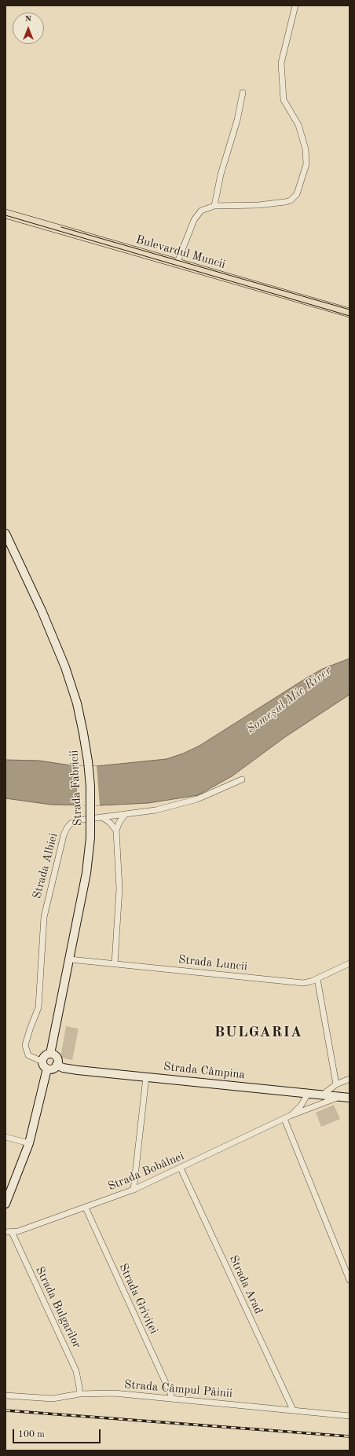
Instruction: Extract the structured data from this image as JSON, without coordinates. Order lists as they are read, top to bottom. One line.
{"streets":{"main road":["Bulevardul Muncii","Strada Fabricii","Strada Câmpina"],"street":["Strada Albiei","Strada Luncii","Strada Bobâlnei","Strada Arad","Strada Griviței","Strada Bulgarilor","Strada Câmpul Pâinii"]},"crossings":[["Strada Fabricii","Strada Albiei"],["Strada Fabricii","Strada Luncii"],["Strada Fabricii","Strada Câmpina"],["Strada Albiei","Strada Câmpina"],["Strada Câmpina","Strada Bobâlnei"],["Strada Bobâlnei","Strada Arad"],["Strada Bobâlnei","Strada Griviței"],["Strada Bobâlnei","Strada Bulgarilor"],["Strada Arad","Strada Câmpul Pâinii"],["Strada Griviței","Strada Câmpul Pâinii"],["Strada Bulgarilor","Strada Câmpul Pâinii"]],"districts":["BULGARIA"],"water":["Someşul Mic River"],"scale_bar":"100 m","north":"top"}
